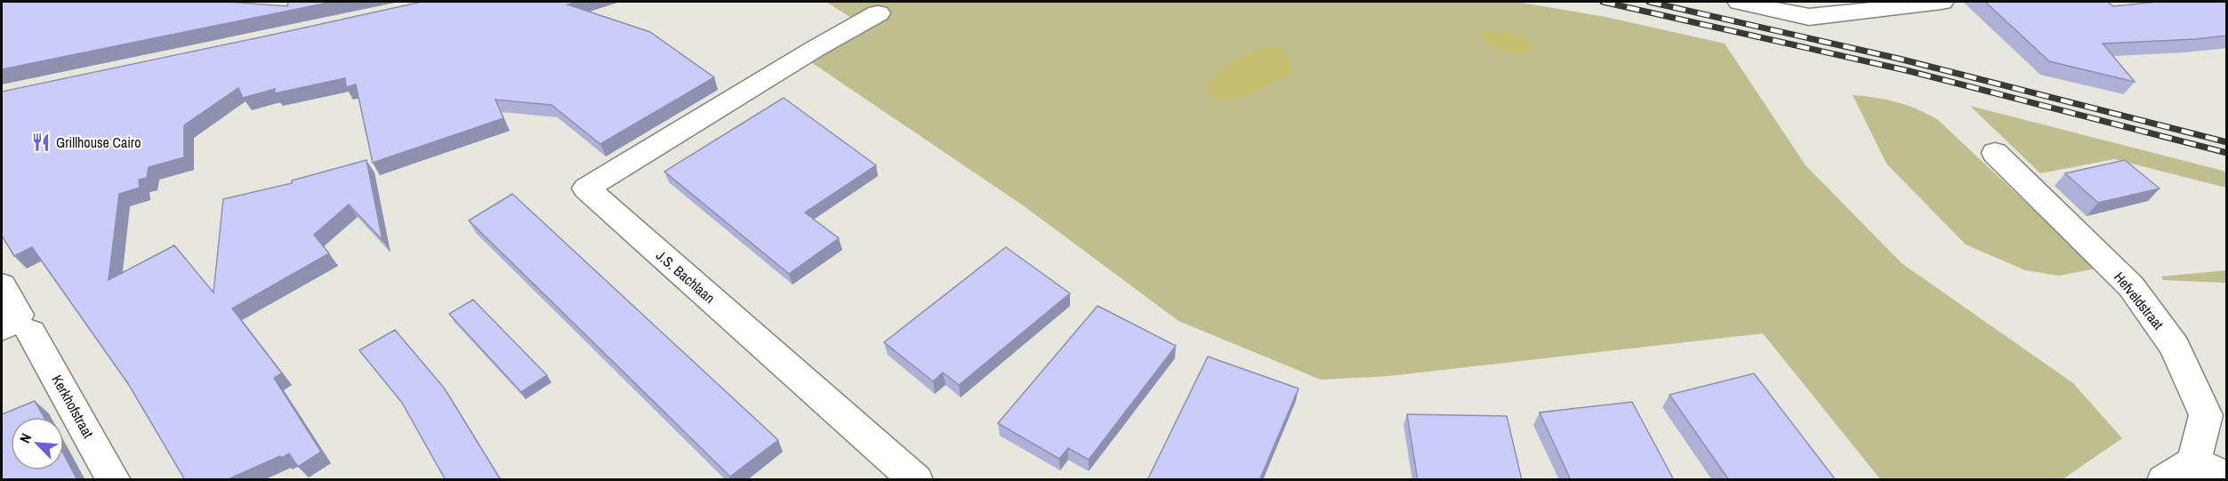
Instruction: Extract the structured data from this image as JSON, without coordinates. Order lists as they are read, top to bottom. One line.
{"streets":{"street":["J.S. Bachlaan","Hefveldstraat","Kerkhofstraat"]},"places":{"restaurant":["Grillhouse Cairo"]},"north":"top left"}
